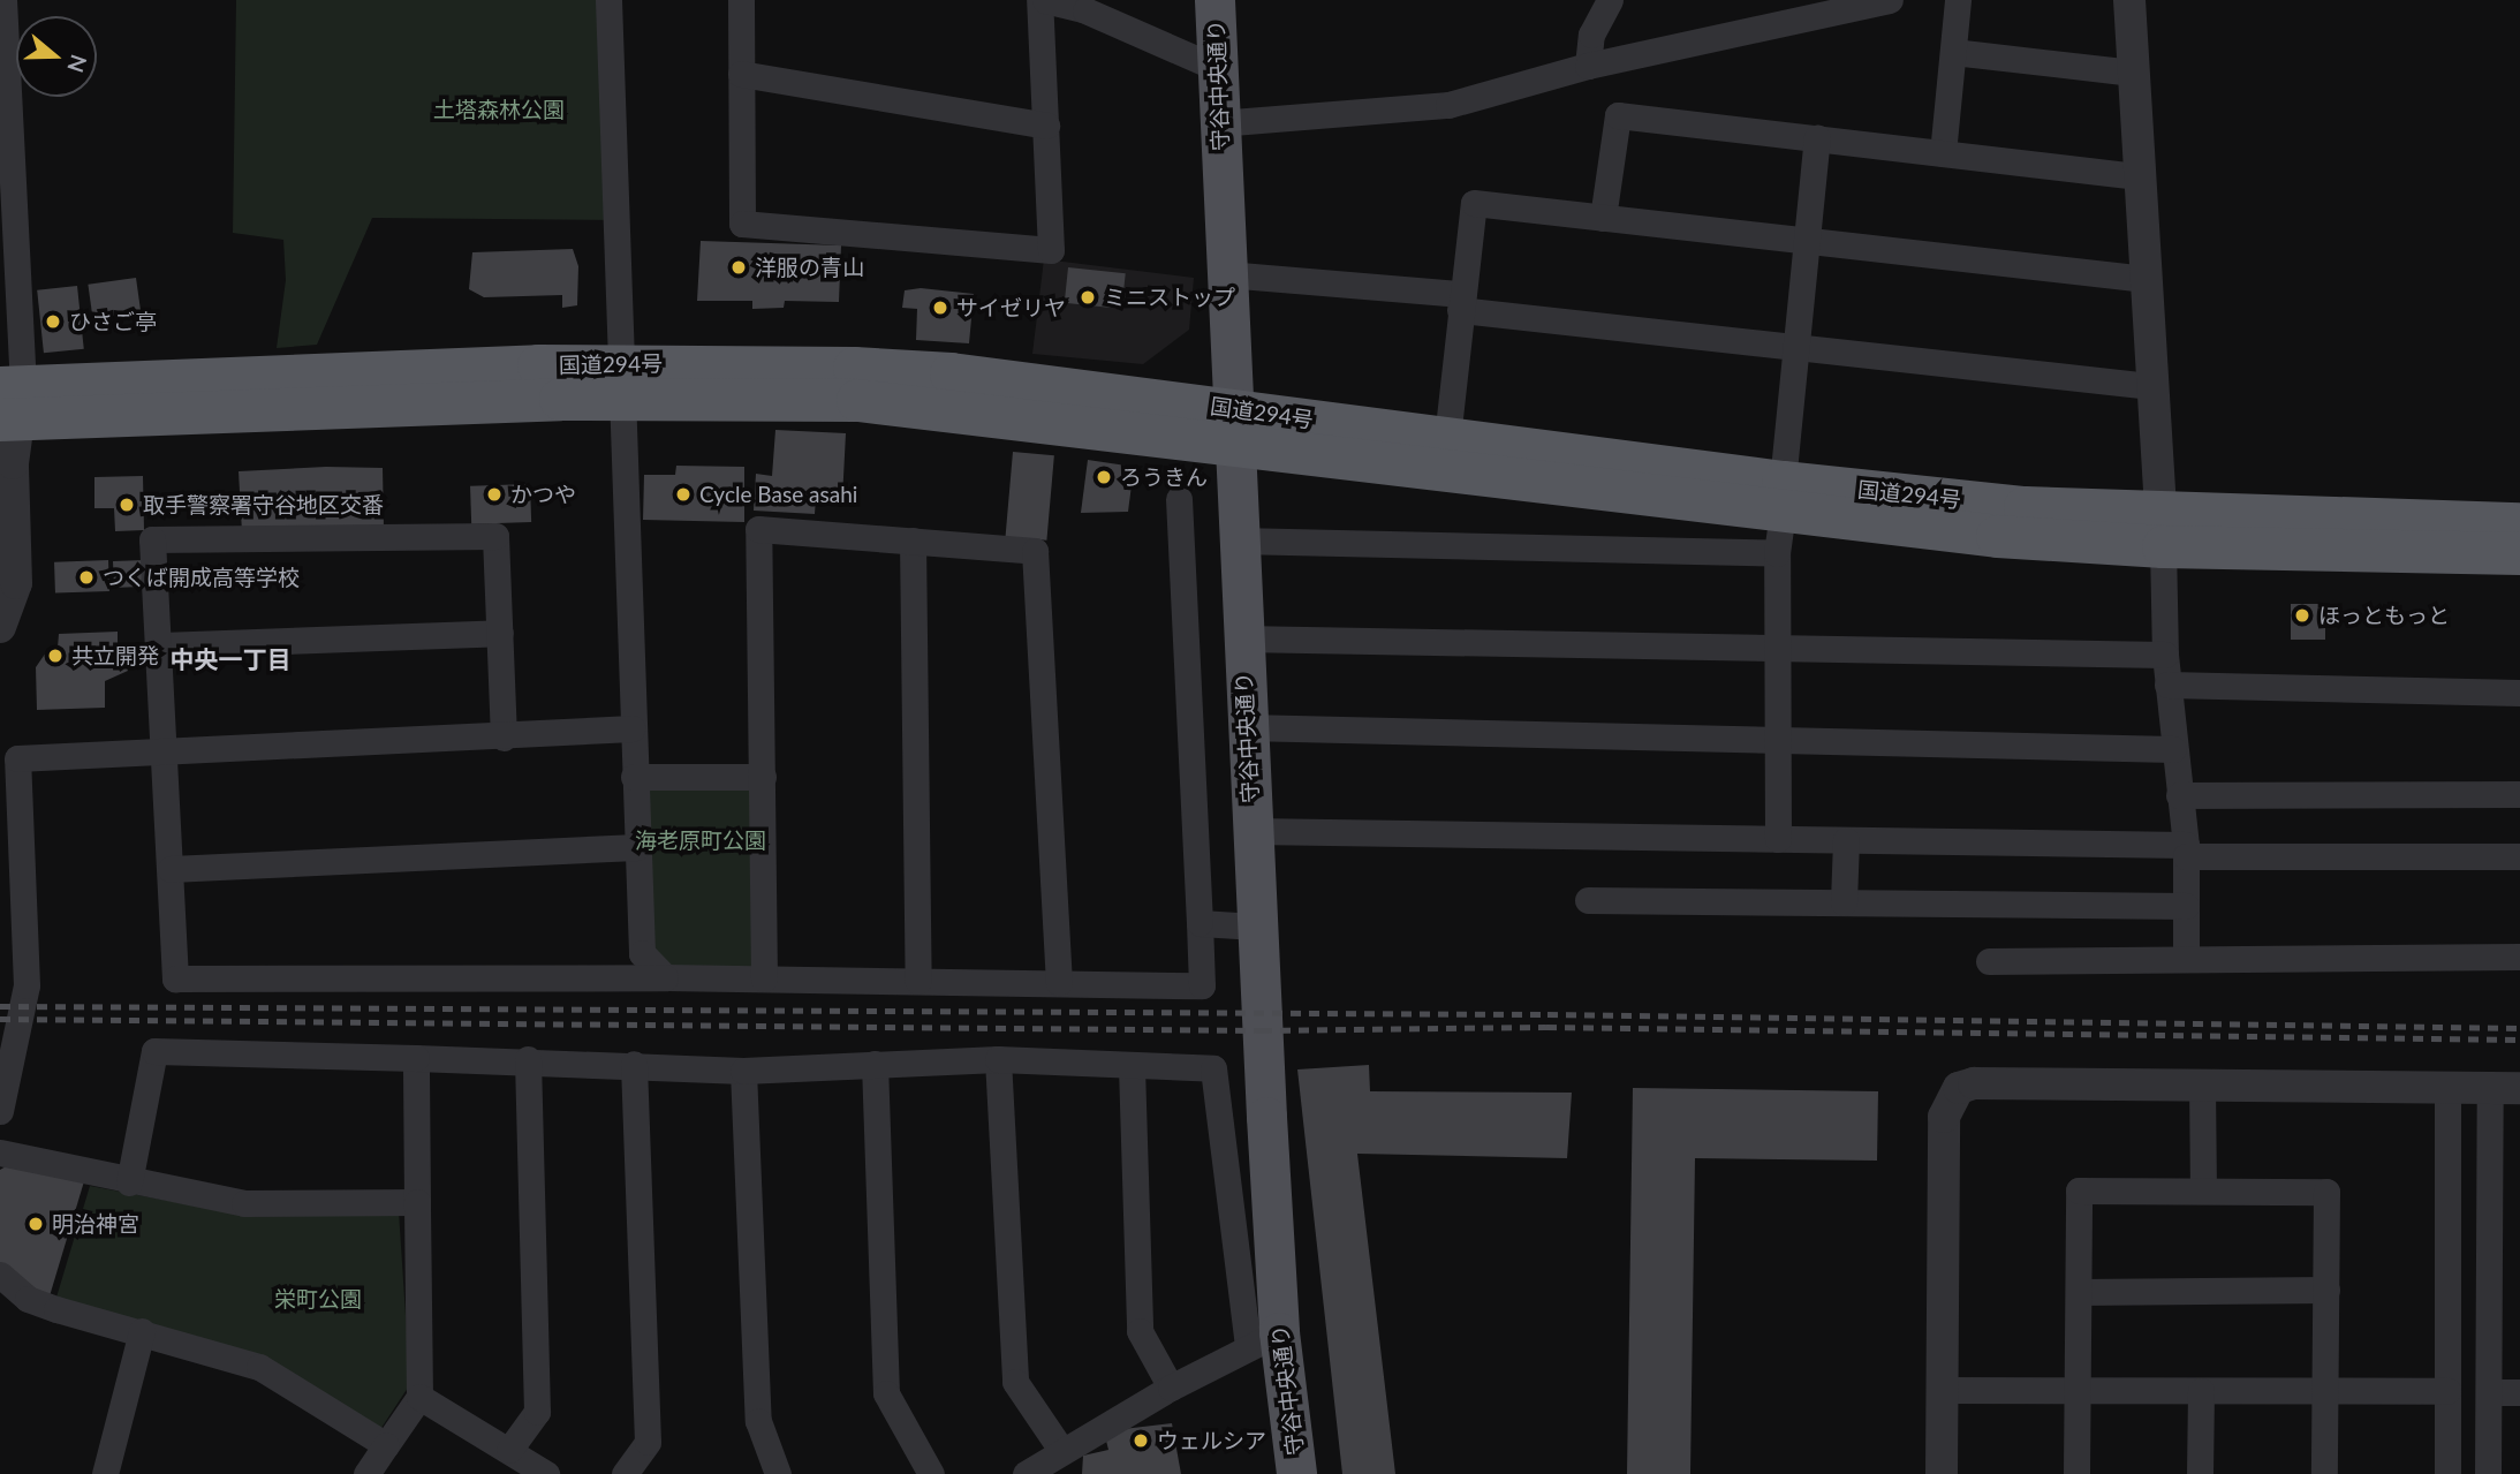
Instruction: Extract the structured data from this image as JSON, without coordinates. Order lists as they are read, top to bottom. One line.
{"streets":{"highway":["国道294号"],"main road":["守谷中央通り"]},"crossings":[["守谷中央通り","国道294号"]],"districts":["中央一丁目"],"parks":["土塔森林公園","海老原町公園","栄町公園"],"places":["洋服の青山","ミニストップ","サイゼリヤ","ひさご亭","ろうきん","かつや","Cycle Base asahi","取手警察署守谷地区交番","つくば開成高等学校","ほっともっと","共立開発","明治神宮","ウェルシア"],"north":"right"}
